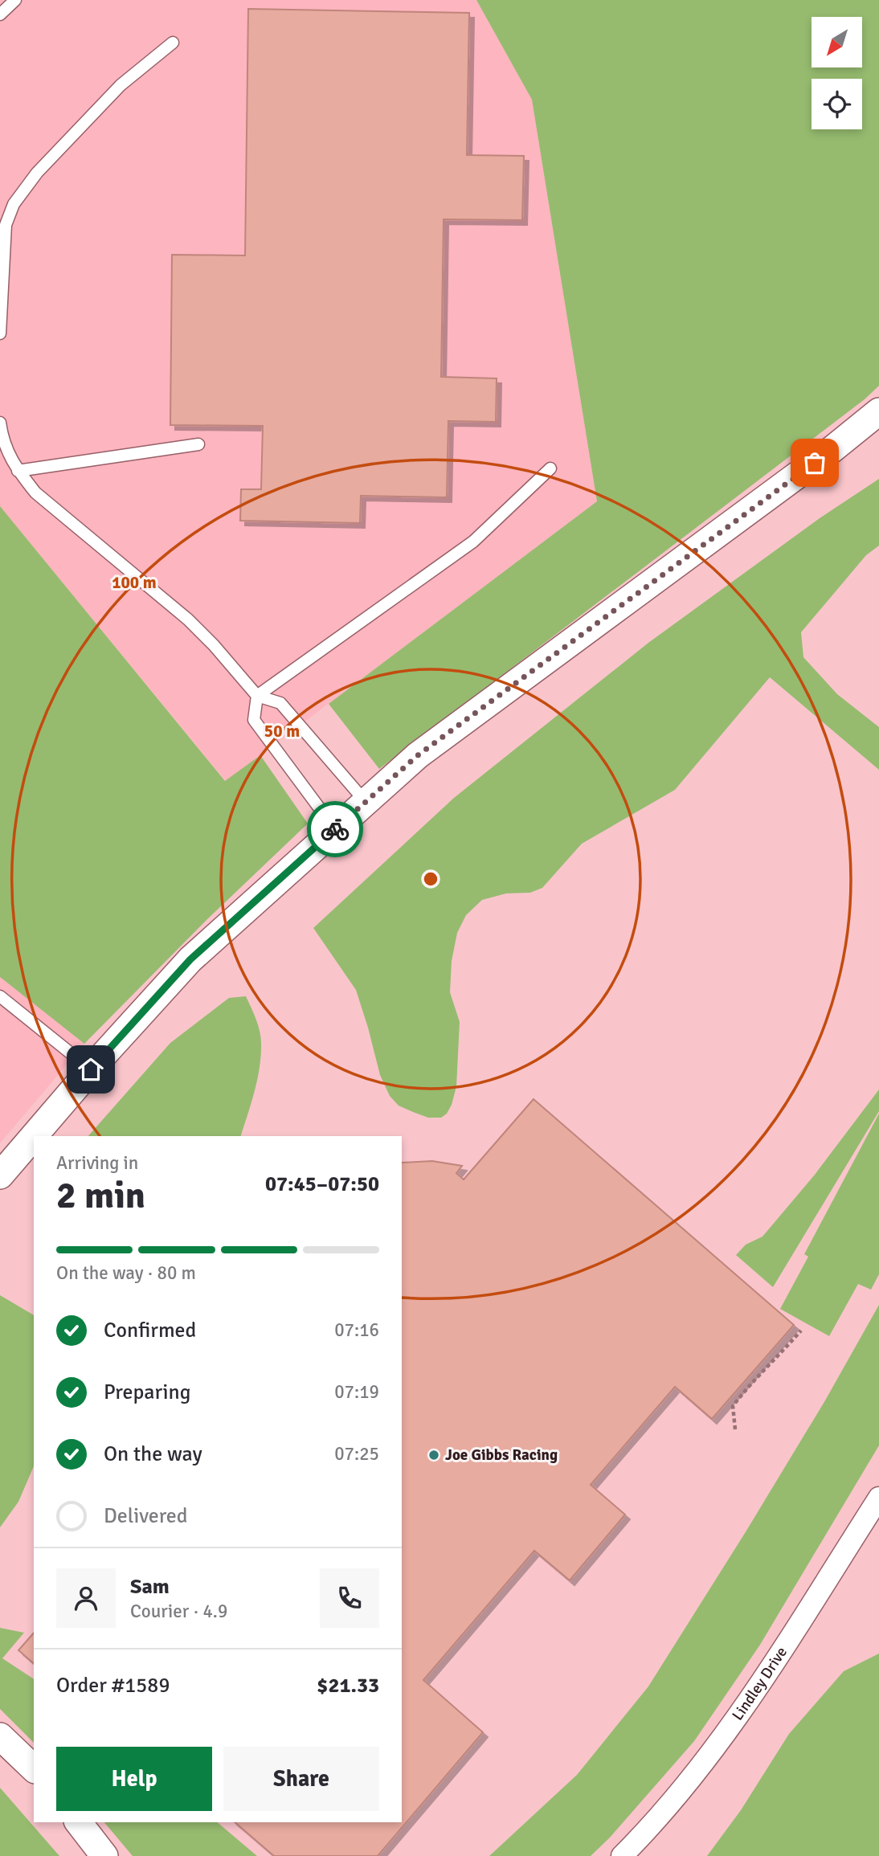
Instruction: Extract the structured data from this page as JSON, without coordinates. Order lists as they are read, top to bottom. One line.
{"streets":{"street":["Lindley Drive"]},"places":["Joe Gibbs Racing"],"north":"bottom left","page":{"heading":["2 min","Arriving in","07:45–07:50"],"panel":["Sam","Courier · 4.9","Order #1589","$21.33"],"bar":"On the way · 80 m","list":[["Confirmed","07:16"],["Preparing","07:19"],["On the way","07:25"],"Delivered"],"buttons":["Help","Share"]},"rings":["100 m","50 m"]}
